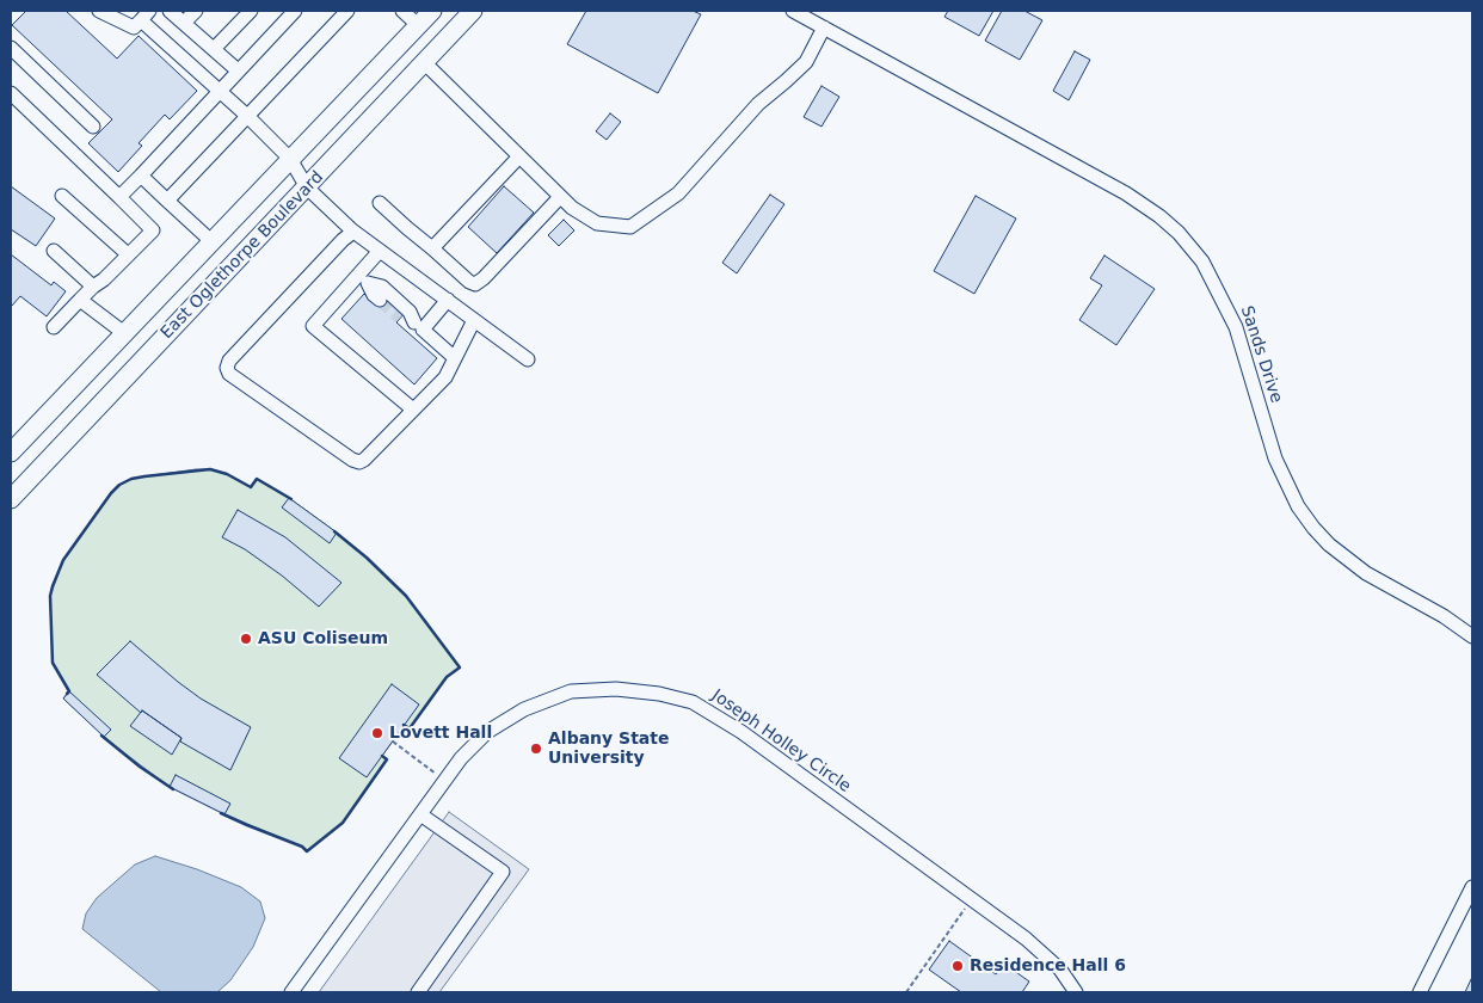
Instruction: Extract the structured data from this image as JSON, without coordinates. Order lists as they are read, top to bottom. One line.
{"streets":{"main road":["East Oglethorpe Boulevard"],"street":["Sands Drive","Joseph Holley Circle"]},"places":["ASU Coliseum","Lovett Hall","Albany State University","Residence Hall 6"]}
